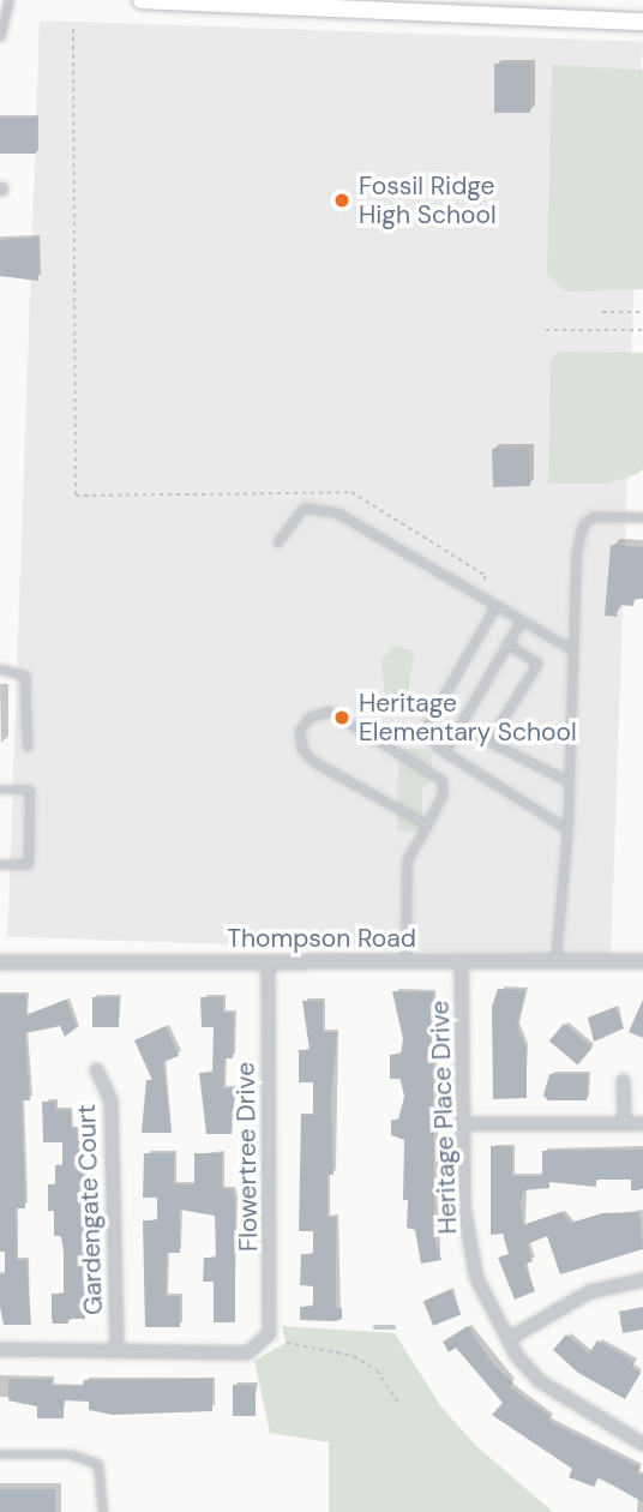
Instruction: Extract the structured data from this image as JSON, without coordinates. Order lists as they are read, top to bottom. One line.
{"streets":{"street":["Thompson Road","Heritage Place Drive","Flowertree Drive","Gardengate Court"]},"crossings":[["Thompson Road","Heritage Place Drive"],["Thompson Road","Flowertree Drive"],["Flowertree Drive","Gardengate Court"]],"places":["Fossil Ridge High School","Heritage Elementary School"]}
